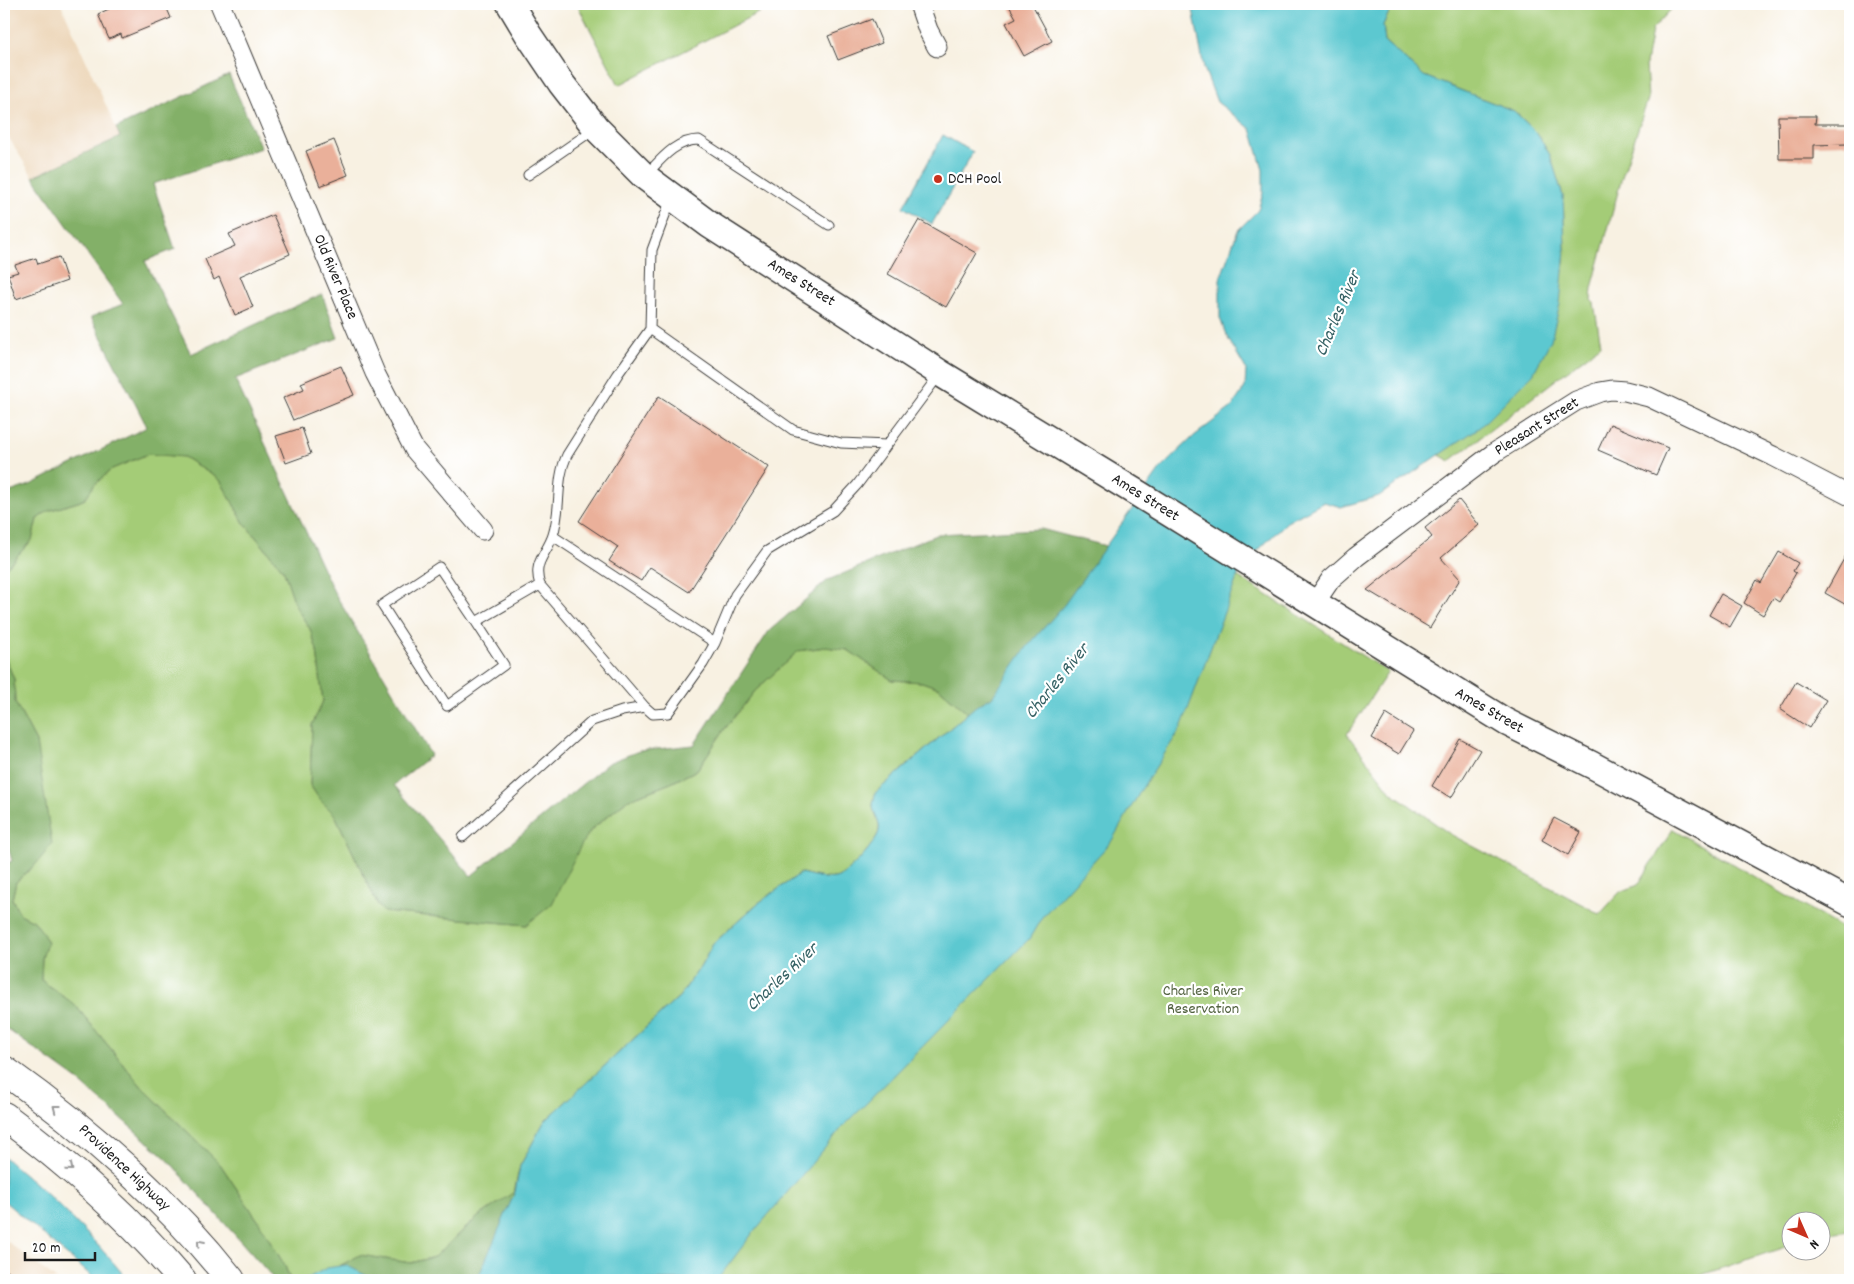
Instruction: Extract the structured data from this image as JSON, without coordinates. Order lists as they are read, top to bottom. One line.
{"streets":{"highway":["Providence Highway"],"street":["Old River Place","Ames Street","Pleasant Street"]},"crossings":[["Ames Street","Pleasant Street"]],"water":["Charles River"],"parks":["Charles River Reservation"],"places":["DCH Pool"],"scale_bar":"20 m","north":"bottom right"}
